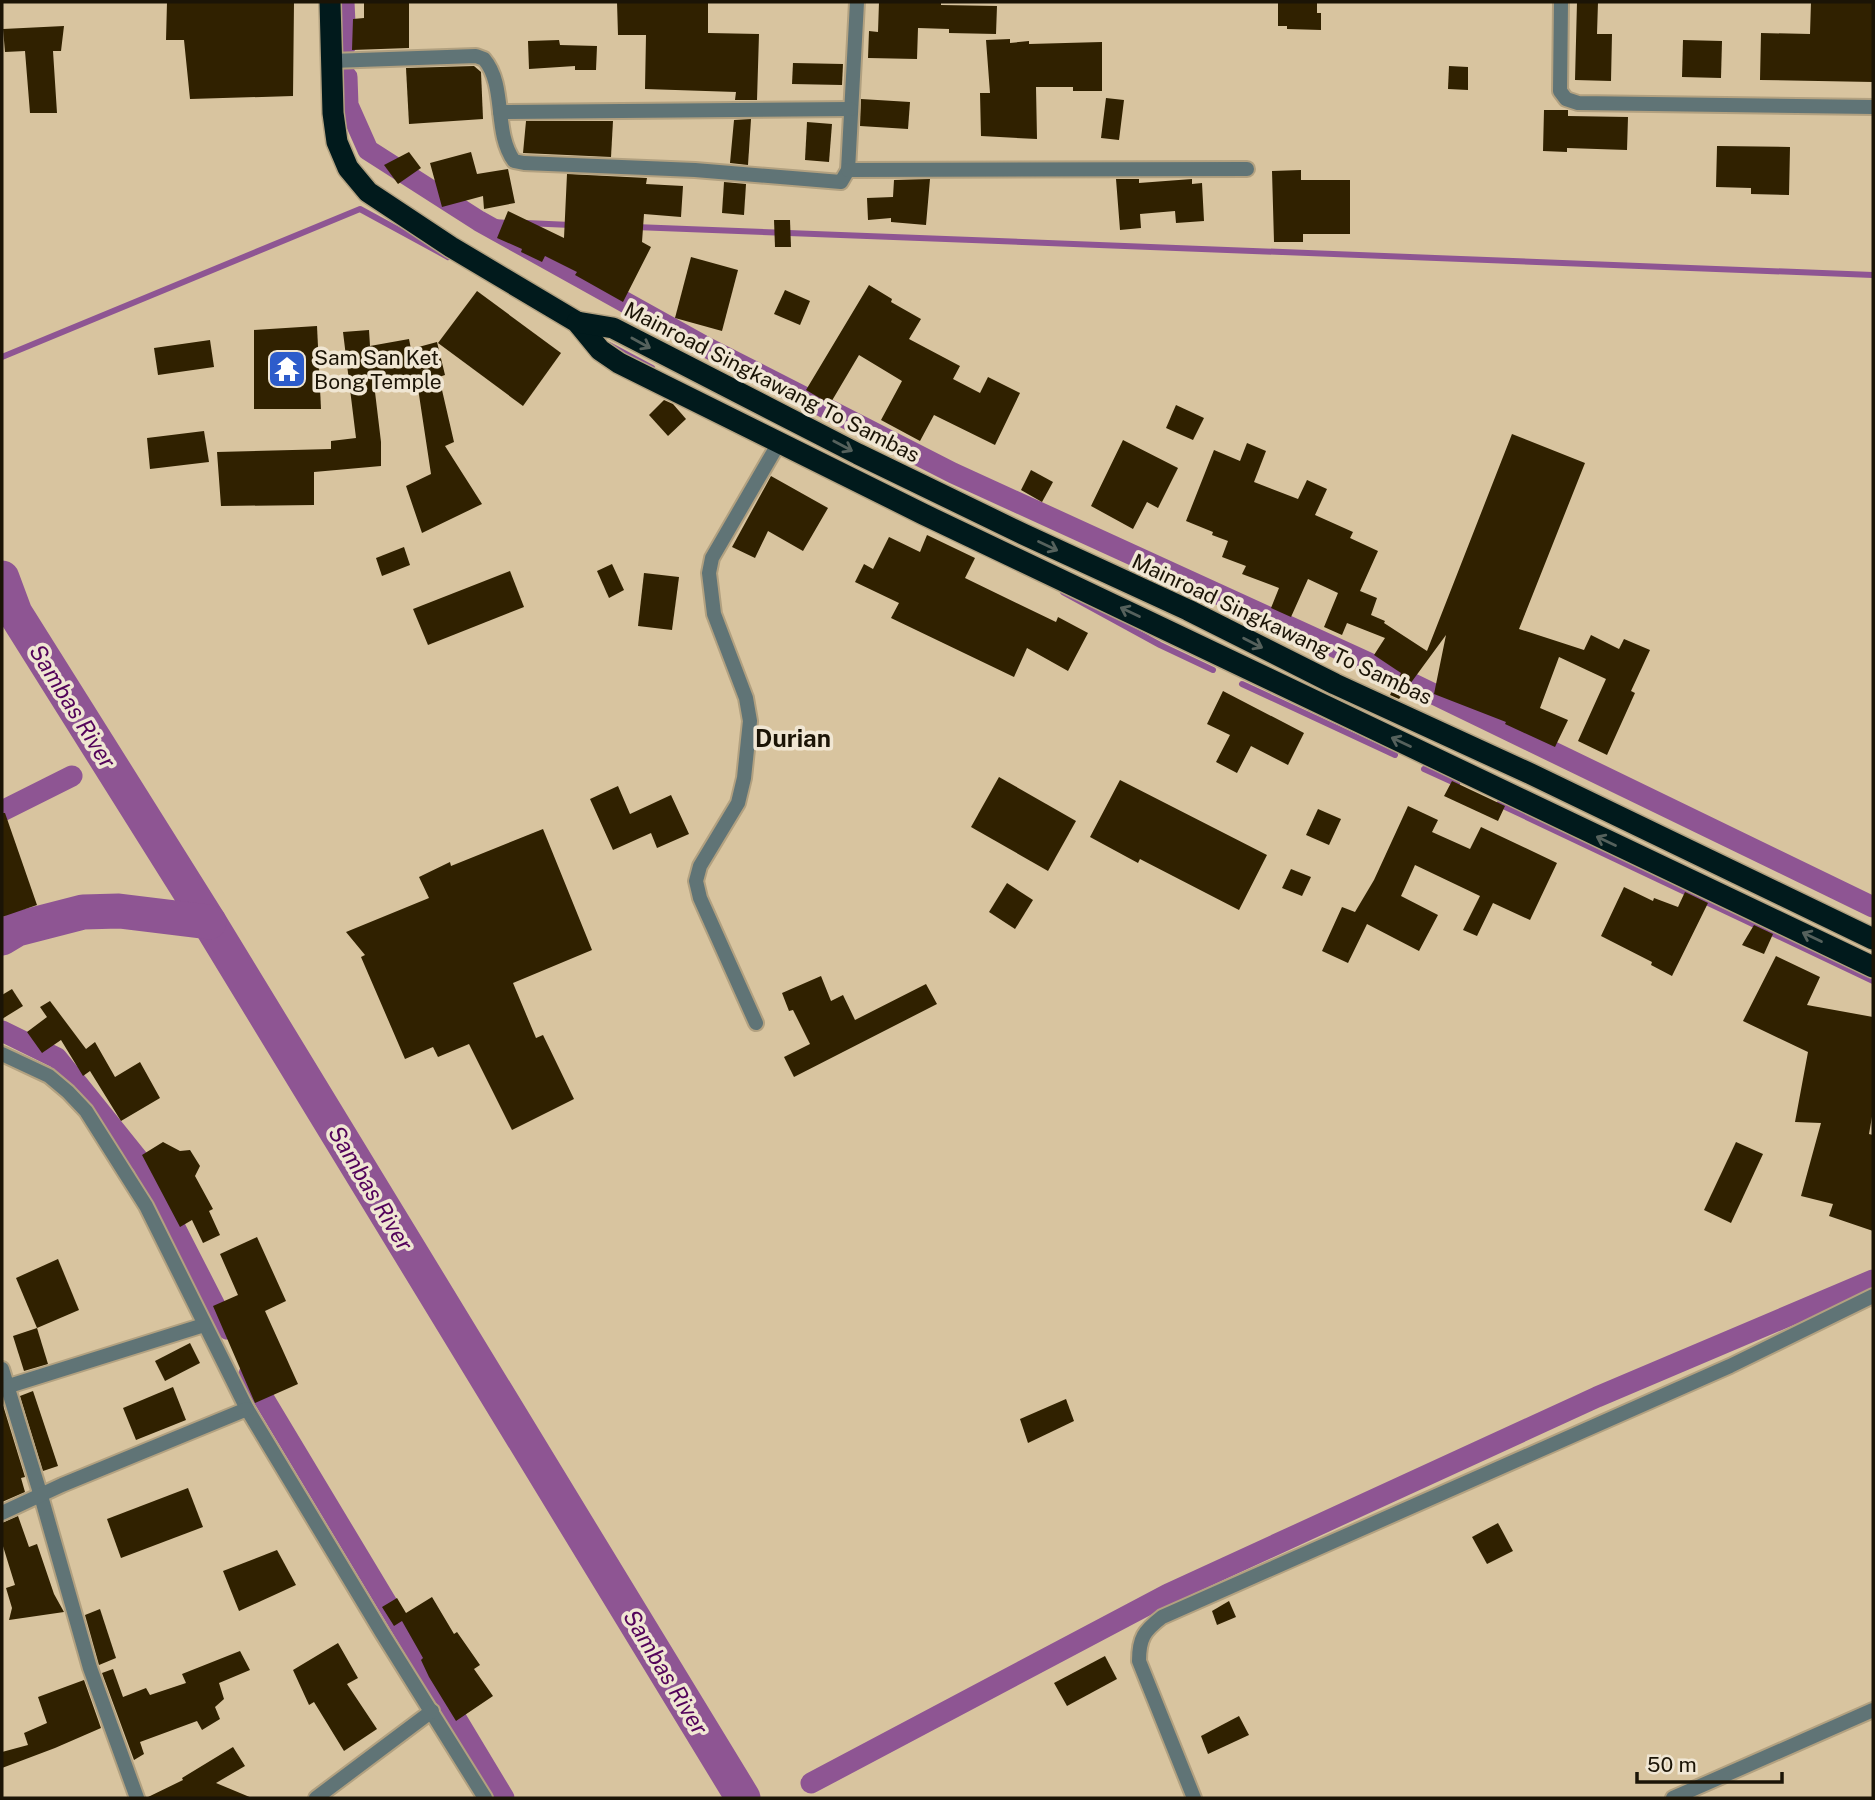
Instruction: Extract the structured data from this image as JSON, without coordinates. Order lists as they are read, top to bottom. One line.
{"streets":{"highway":["Mainroad Singkawang To Sambas"]},"districts":["Durian"],"water":["Sambas River"],"places":{"temple":["Sam San Ket Bong Temple"]},"scale_bar":"50 m"}
